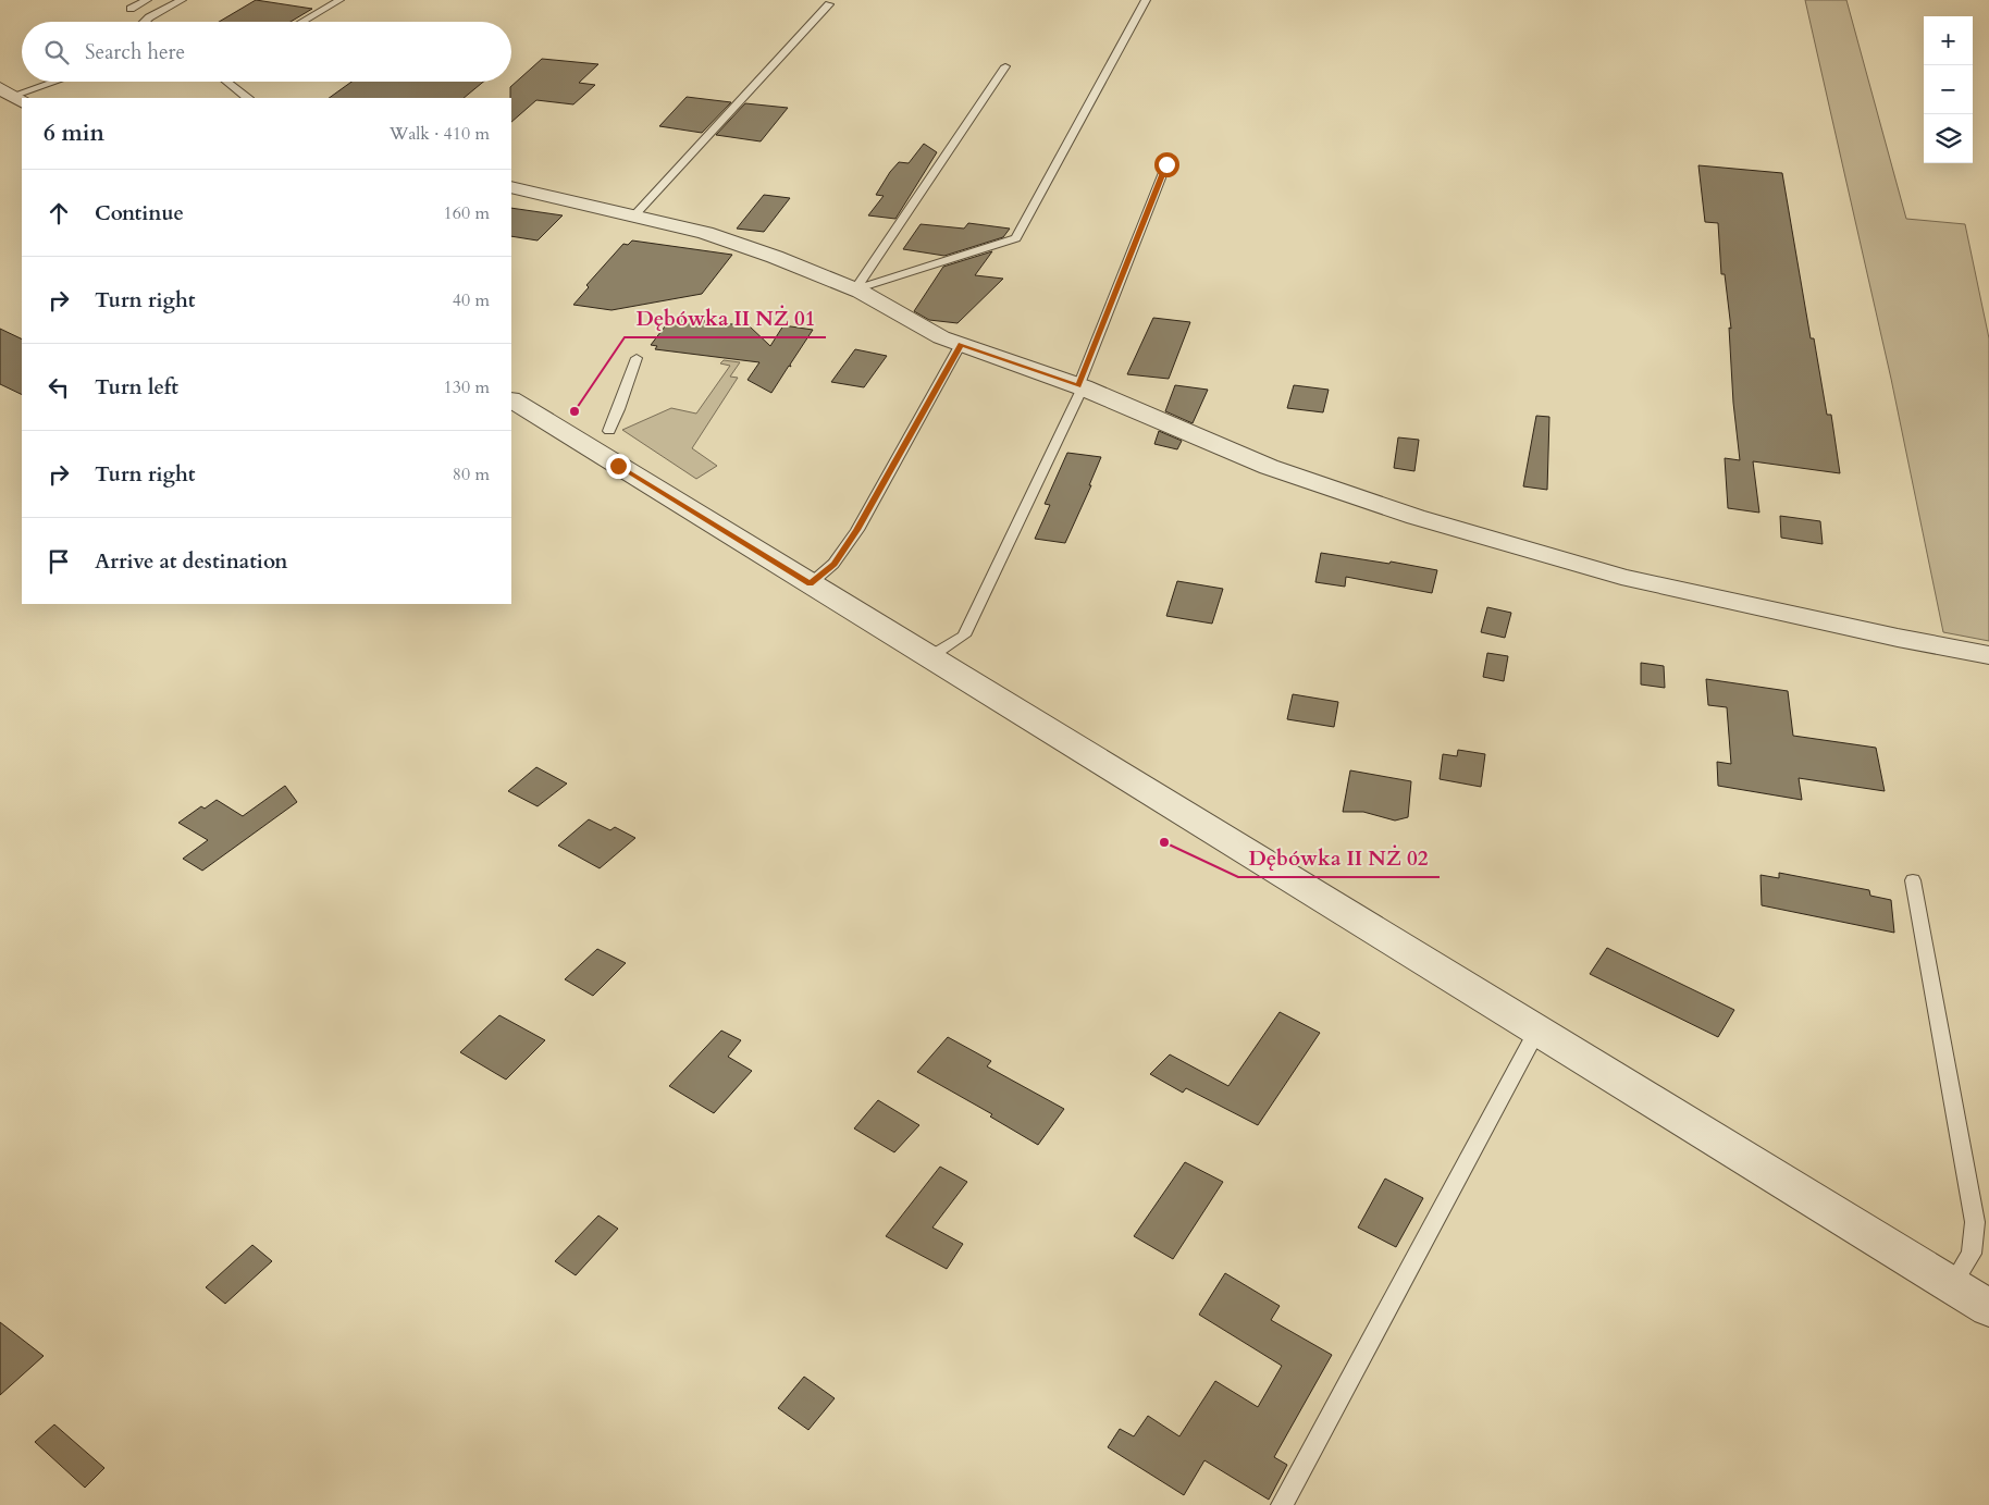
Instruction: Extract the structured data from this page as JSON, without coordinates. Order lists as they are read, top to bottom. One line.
{"places":["Dębówka II NŻ 01","Dębówka II NŻ 02"],"page":{"map_buttons":["+","−"],"search":"Search here","heading":["6 min","Walk · 410 m"],"list":[["Continue","160 m"],["Turn right","40 m"],["Turn left","130 m"],["Turn right","80 m"],"Arrive at destination"]}}
